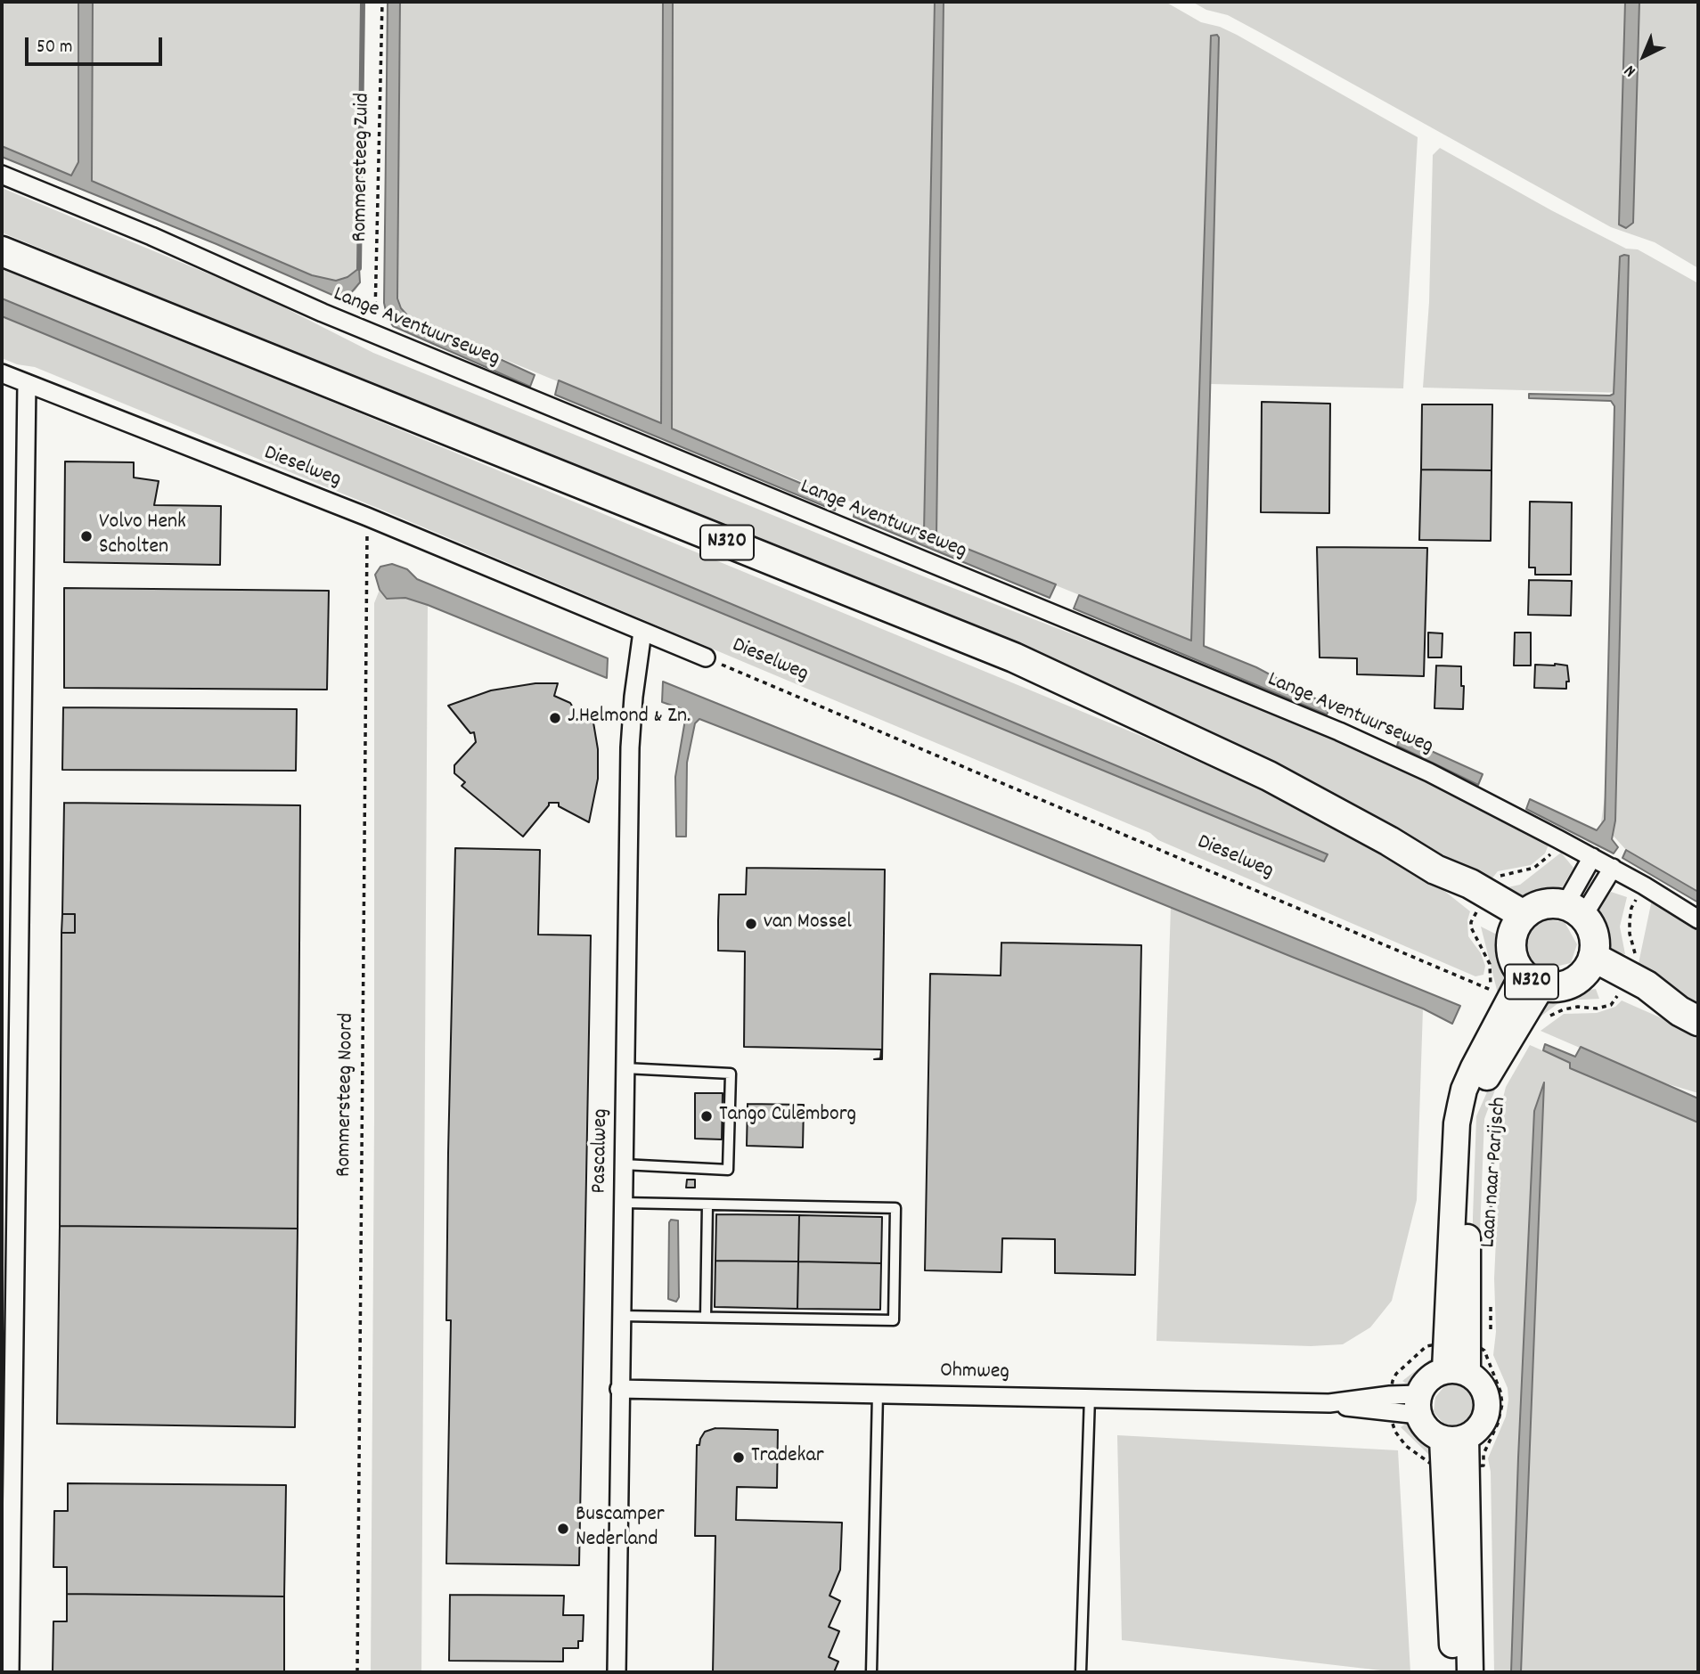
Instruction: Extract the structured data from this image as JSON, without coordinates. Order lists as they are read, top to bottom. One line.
{"streets":{"main road":["N320"],"street":["Lange Aventuurseweg","Dieselweg","Pascalweg","Laan naar Parijsch","Ohmweg"],"path":["Rommersteeg Zuid","Rommersteeg Noord"]},"crossings":[["Rommersteeg Zuid","Lange Aventuurseweg"],["Dieselweg","Rommersteeg Noord"],["Dieselweg","Pascalweg"],["N320","Laan naar Parijsch"],["Pascalweg","Ohmweg"],["Laan naar Parijsch","Ohmweg"]],"places":["Volvo Henk Scholten","J.Helmond & Zn.","van Mossel","Tango Culemborg","Tradekar","Buscamper Nederland"],"scale_bar":"50 m","north":"bottom left"}
